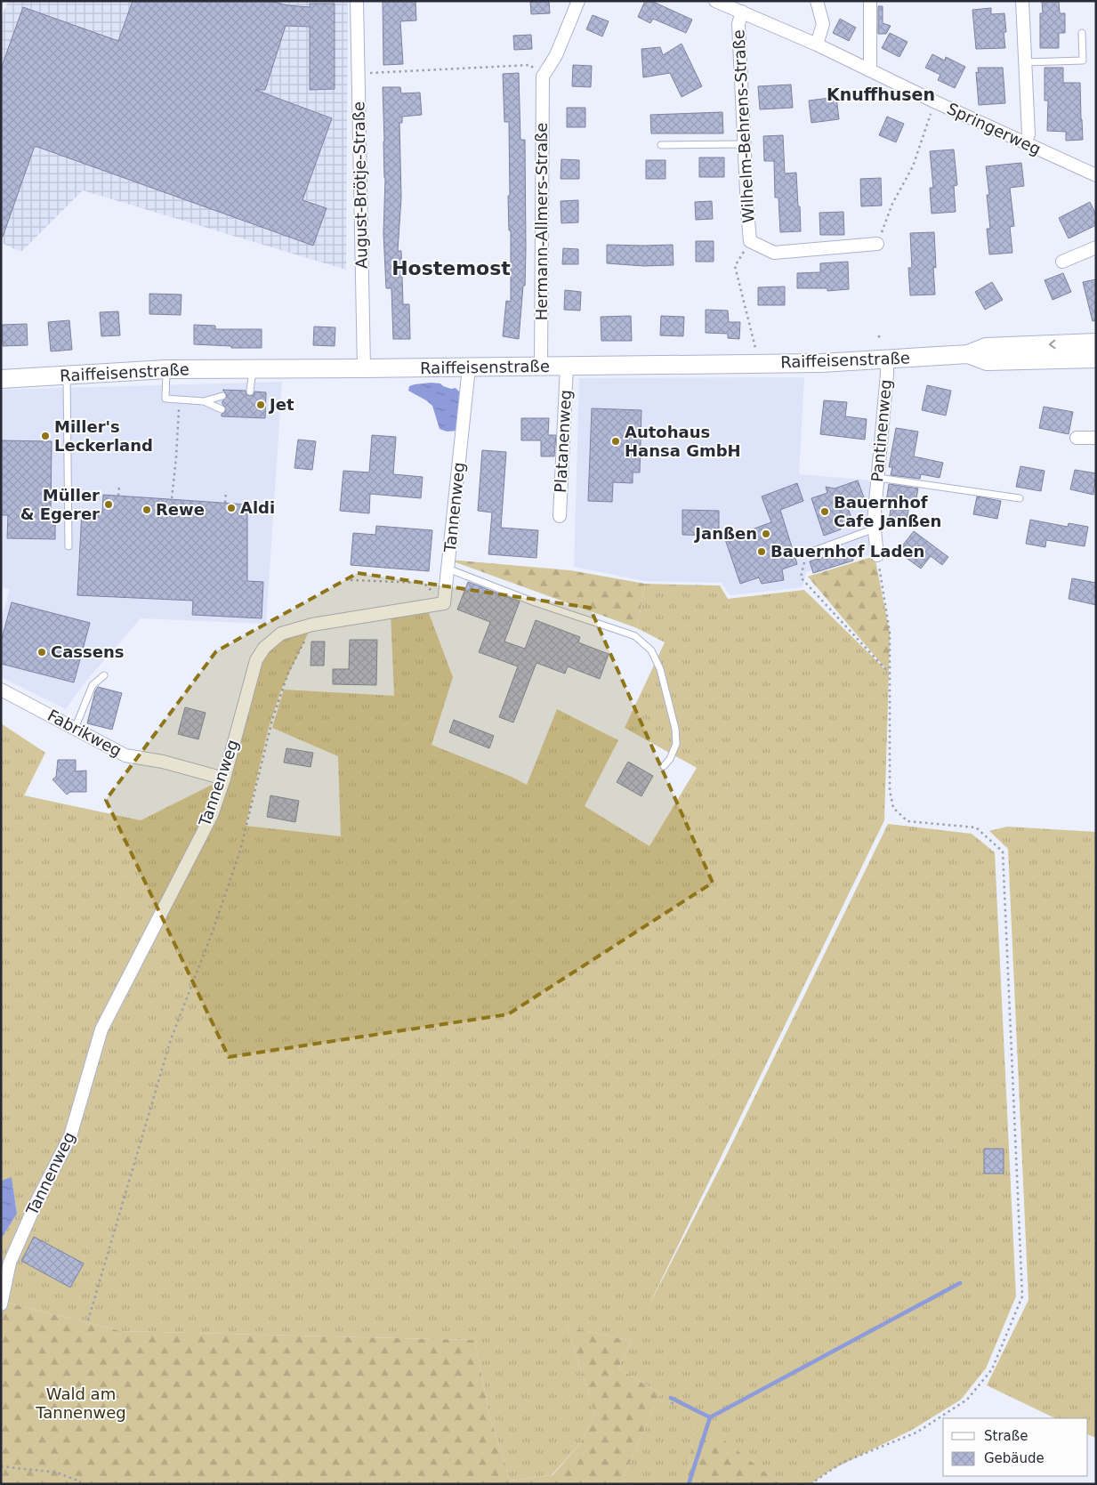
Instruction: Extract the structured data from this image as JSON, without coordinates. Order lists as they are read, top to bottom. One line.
{"streets":{"street":["Wilhelm-Behrens-Straße","Springerweg","August-Brötje-Straße","Hermann-Allmers-Straße","Raiffeisenstraße","Pantinenweg","Platanenweg","Tannenweg","Fabrikweg"]},"crossings":[["Wilhelm-Behrens-Straße","Springerweg"],["August-Brötje-Straße","Raiffeisenstraße"],["Hermann-Allmers-Straße","Raiffeisenstraße"],["Raiffeisenstraße","Pantinenweg"],["Raiffeisenstraße","Platanenweg"],["Raiffeisenstraße","Tannenweg"],["Tannenweg","Fabrikweg"]],"districts":["Knuffhusen","Hostemost"],"parks":["Wald am Tannenweg"],"places":["Jet","Miller's Leckerland","Autohaus Hansa GmbH","Müller & Egerer","Aldi","Rewe","Bauernhof Cafe Janßen","Janßen","Bauernhof Laden","Cassens"],"legend":["Straße","Gebäude"]}
